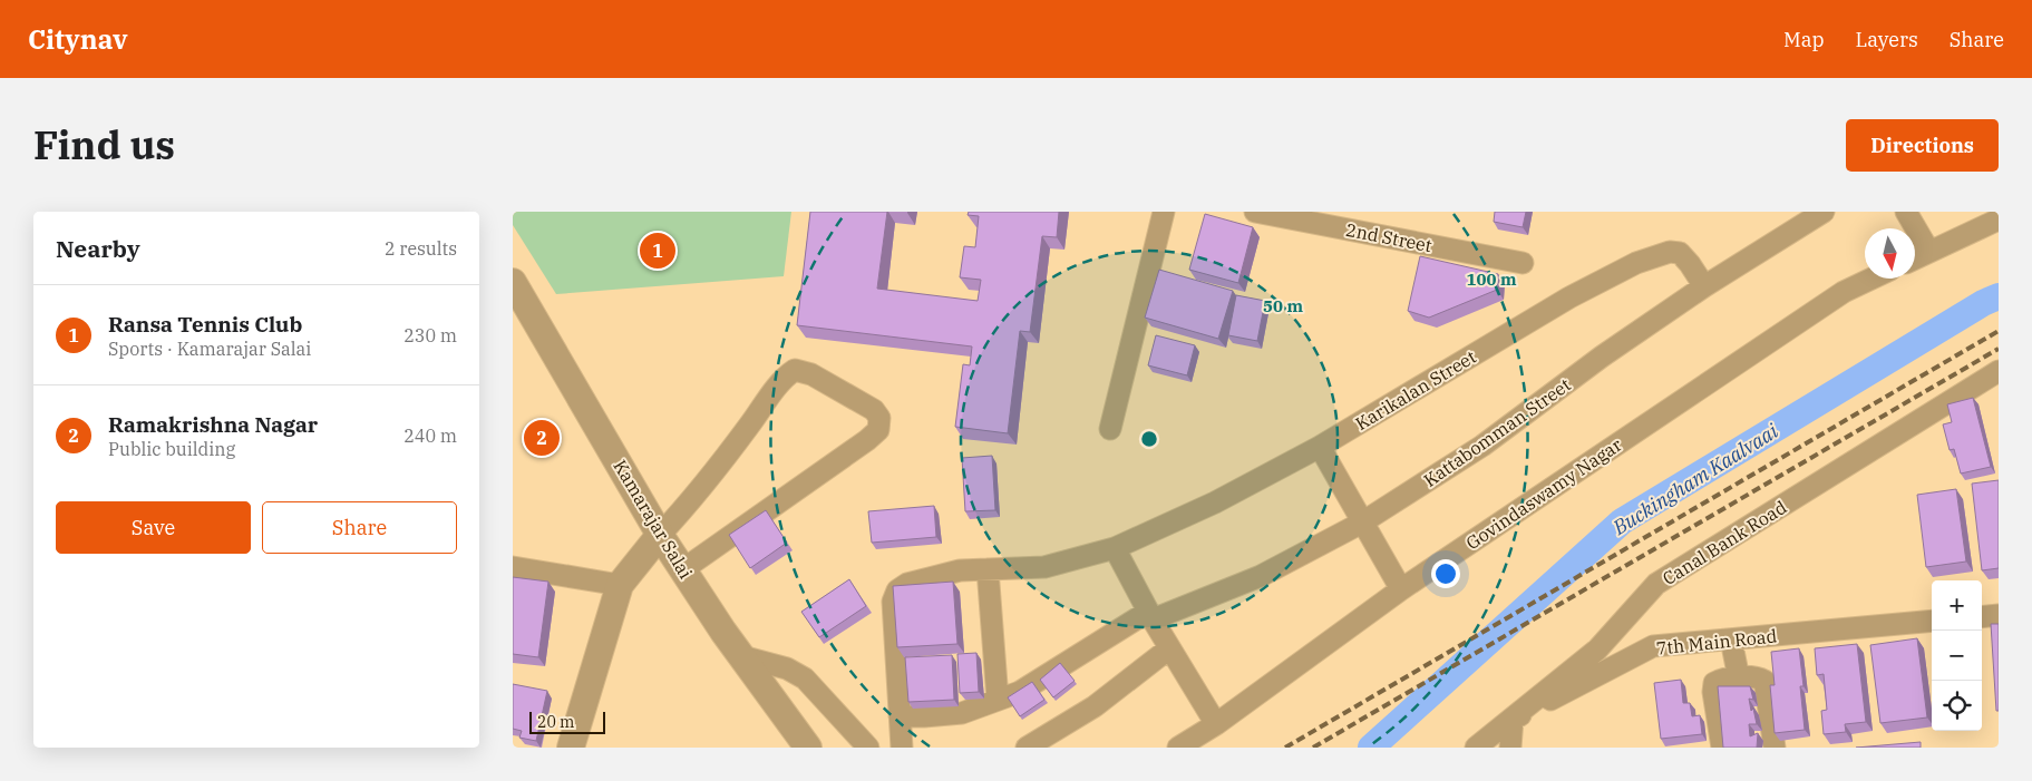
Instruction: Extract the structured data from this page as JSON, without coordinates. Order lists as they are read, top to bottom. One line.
{"streets":{"street":["2nd Street","Karikalan Street","Kattabomman Street","Govindaswamy Nagar","Kamarajar Salai","Canal Bank Road","7th Main Road"]},"crossings":[["Karikalan Street","Kattabomman Street"],["Canal Bank Road","7th Main Road"]],"water":["Buckingham Kaalvaai"],"scale_bar":"20 m","north":"bottom","page":{"header":"Citynav","nav":["Map","Layers","Share"],"title":"Find us","buttons":["Directions",["Save","Share"]],"heading":["Nearby","2 results"],"pins":["1","2"],"list":[{"mark":"1","name":"Ransa Tennis Club","note":"Sports · Kamarajar Salai","value":"230 m"},{"mark":"2","name":"Ramakrishna Nagar","note":"Public building","value":"240 m"}],"map_buttons":["+","−"],"scale":"20 m"},"rings":["100 m","50 m"]}
